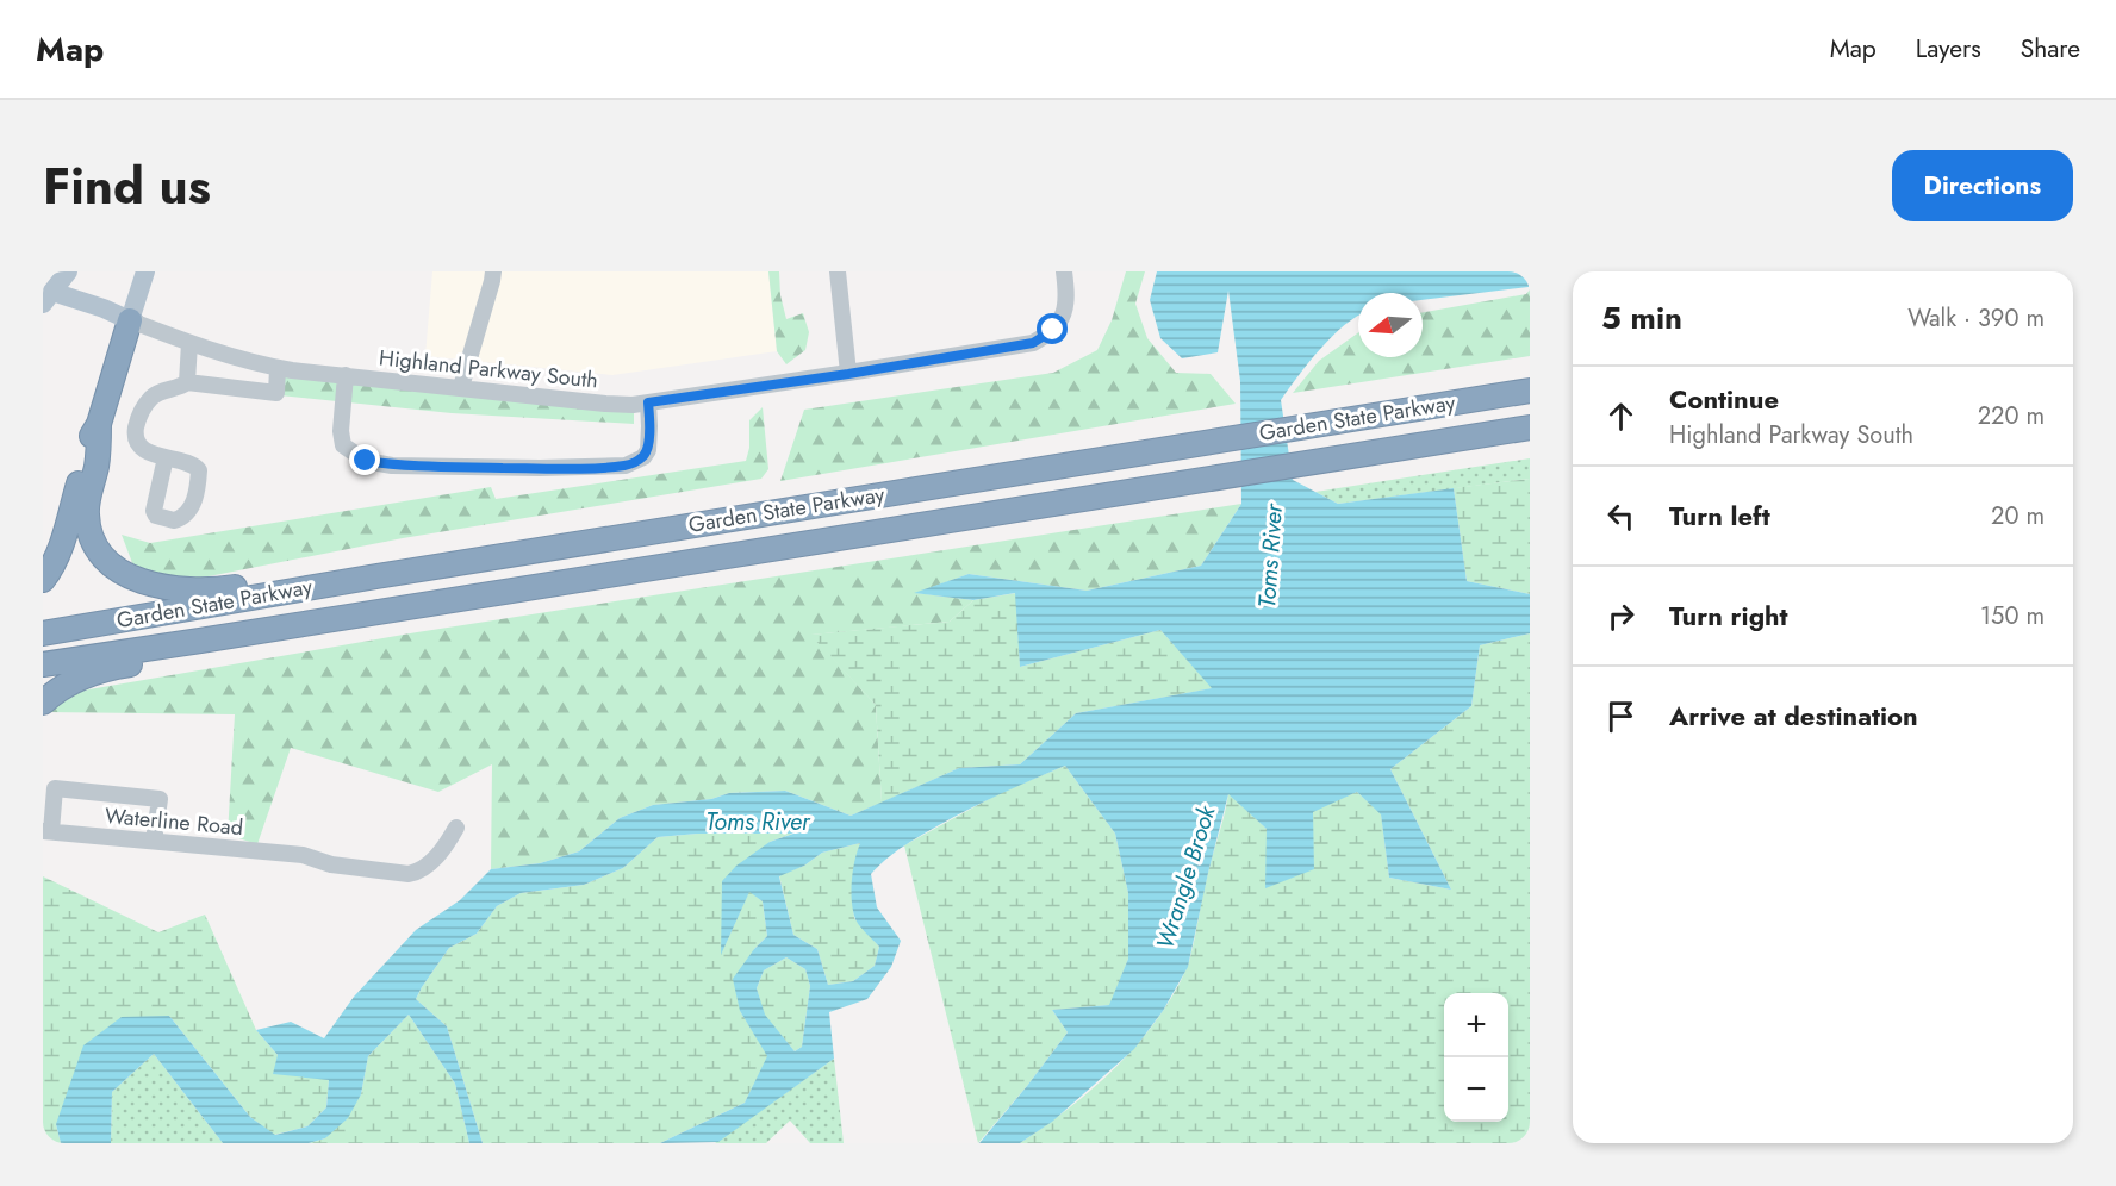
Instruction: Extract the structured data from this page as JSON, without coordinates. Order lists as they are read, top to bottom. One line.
{"streets":{"highway":["Garden State Parkway"],"street":["Highland Parkway South","Waterline Road"]},"water":["Toms River","Wrangle Brook"],"north":"left","page":{"header":"Map","nav":["Map","Layers","Share"],"title":"Find us","buttons":"Directions","heading":["5 min","Walk · 390 m"],"list":[["Continue","Highland Parkway South","220 m"],["Turn left","20 m"],["Turn right","150 m"],"Arrive at destination"],"map_buttons":["+","−"]}}
